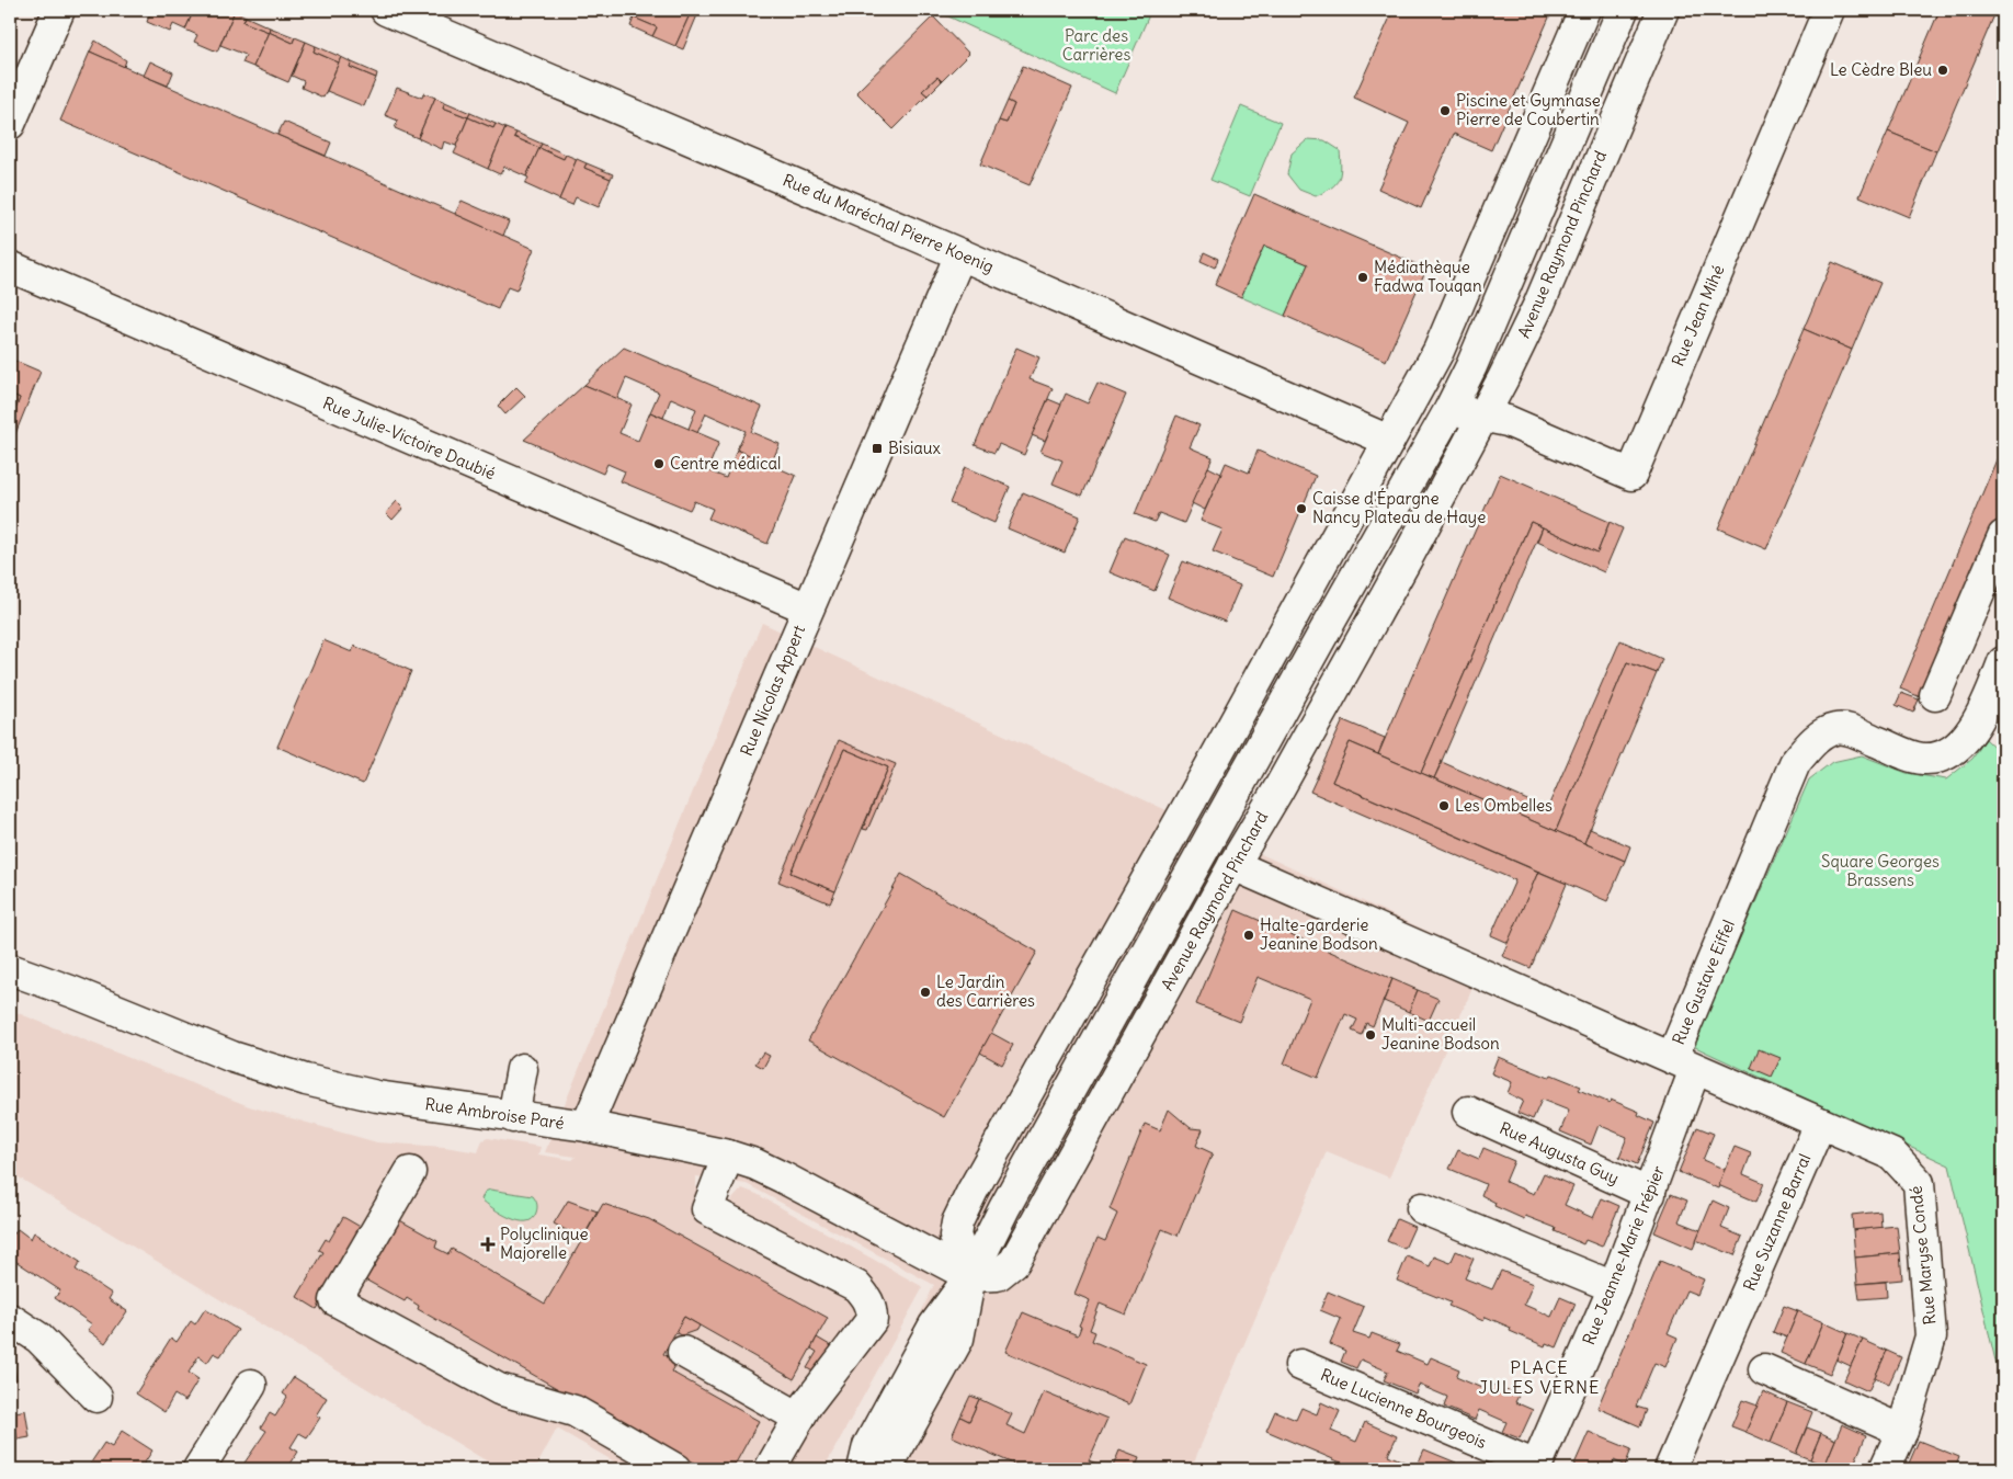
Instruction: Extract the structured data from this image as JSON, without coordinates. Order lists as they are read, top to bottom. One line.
{"streets":{"street":["Rue du Maréchal Pierre Koenig","Avenue Raymond Pinchard","Rue Jean Mihé","Rue Julie-Victoire Daubié","Rue Nicolas Appert","Rue Gustave Eiffel","Rue Ambroise Paré","Rue Augusta Guy","Rue Suzanne Barral","Rue Jeanne-Marie Trépier","Rue Maryse Condé","Rue Lucienne Bourgeois"]},"crossings":[["Rue du Maréchal Pierre Koenig","Rue Nicolas Appert"],["Avenue Raymond Pinchard","Rue Jean Mihé"],["Avenue Raymond Pinchard","Rue Gustave Eiffel"],["Avenue Raymond Pinchard","Rue Ambroise Paré"],["Rue Julie-Victoire Daubié","Rue Nicolas Appert"],["Rue Nicolas Appert","Rue Ambroise Paré"],["Rue Gustave Eiffel","Rue Jeanne-Marie Trépier"],["Rue Augusta Guy","Rue Jeanne-Marie Trépier"],["Rue Suzanne Barral","Rue Maryse Condé"],["Rue Jeanne-Marie Trépier","Rue Lucienne Bourgeois"]],"districts":["PLACE JULES VERNE"],"parks":["Parc des Carrières","Square Georges Brassens"],"places":{"other":["Le Cèdre Bleu","Piscine et Gymnase Pierre de Coubertin","Médiathèque Fadwa Touqan","Centre médical","Caisse d'Épargne Nancy Plateau de Haye","Les Ombelles","Halte-garderie Jeanine Bodson","Le Jardin des Carrières","Multi-accueil Jeanine Bodson"],"transit":["Bisiaux"],"health":["Polyclinique Majorelle"]}}
